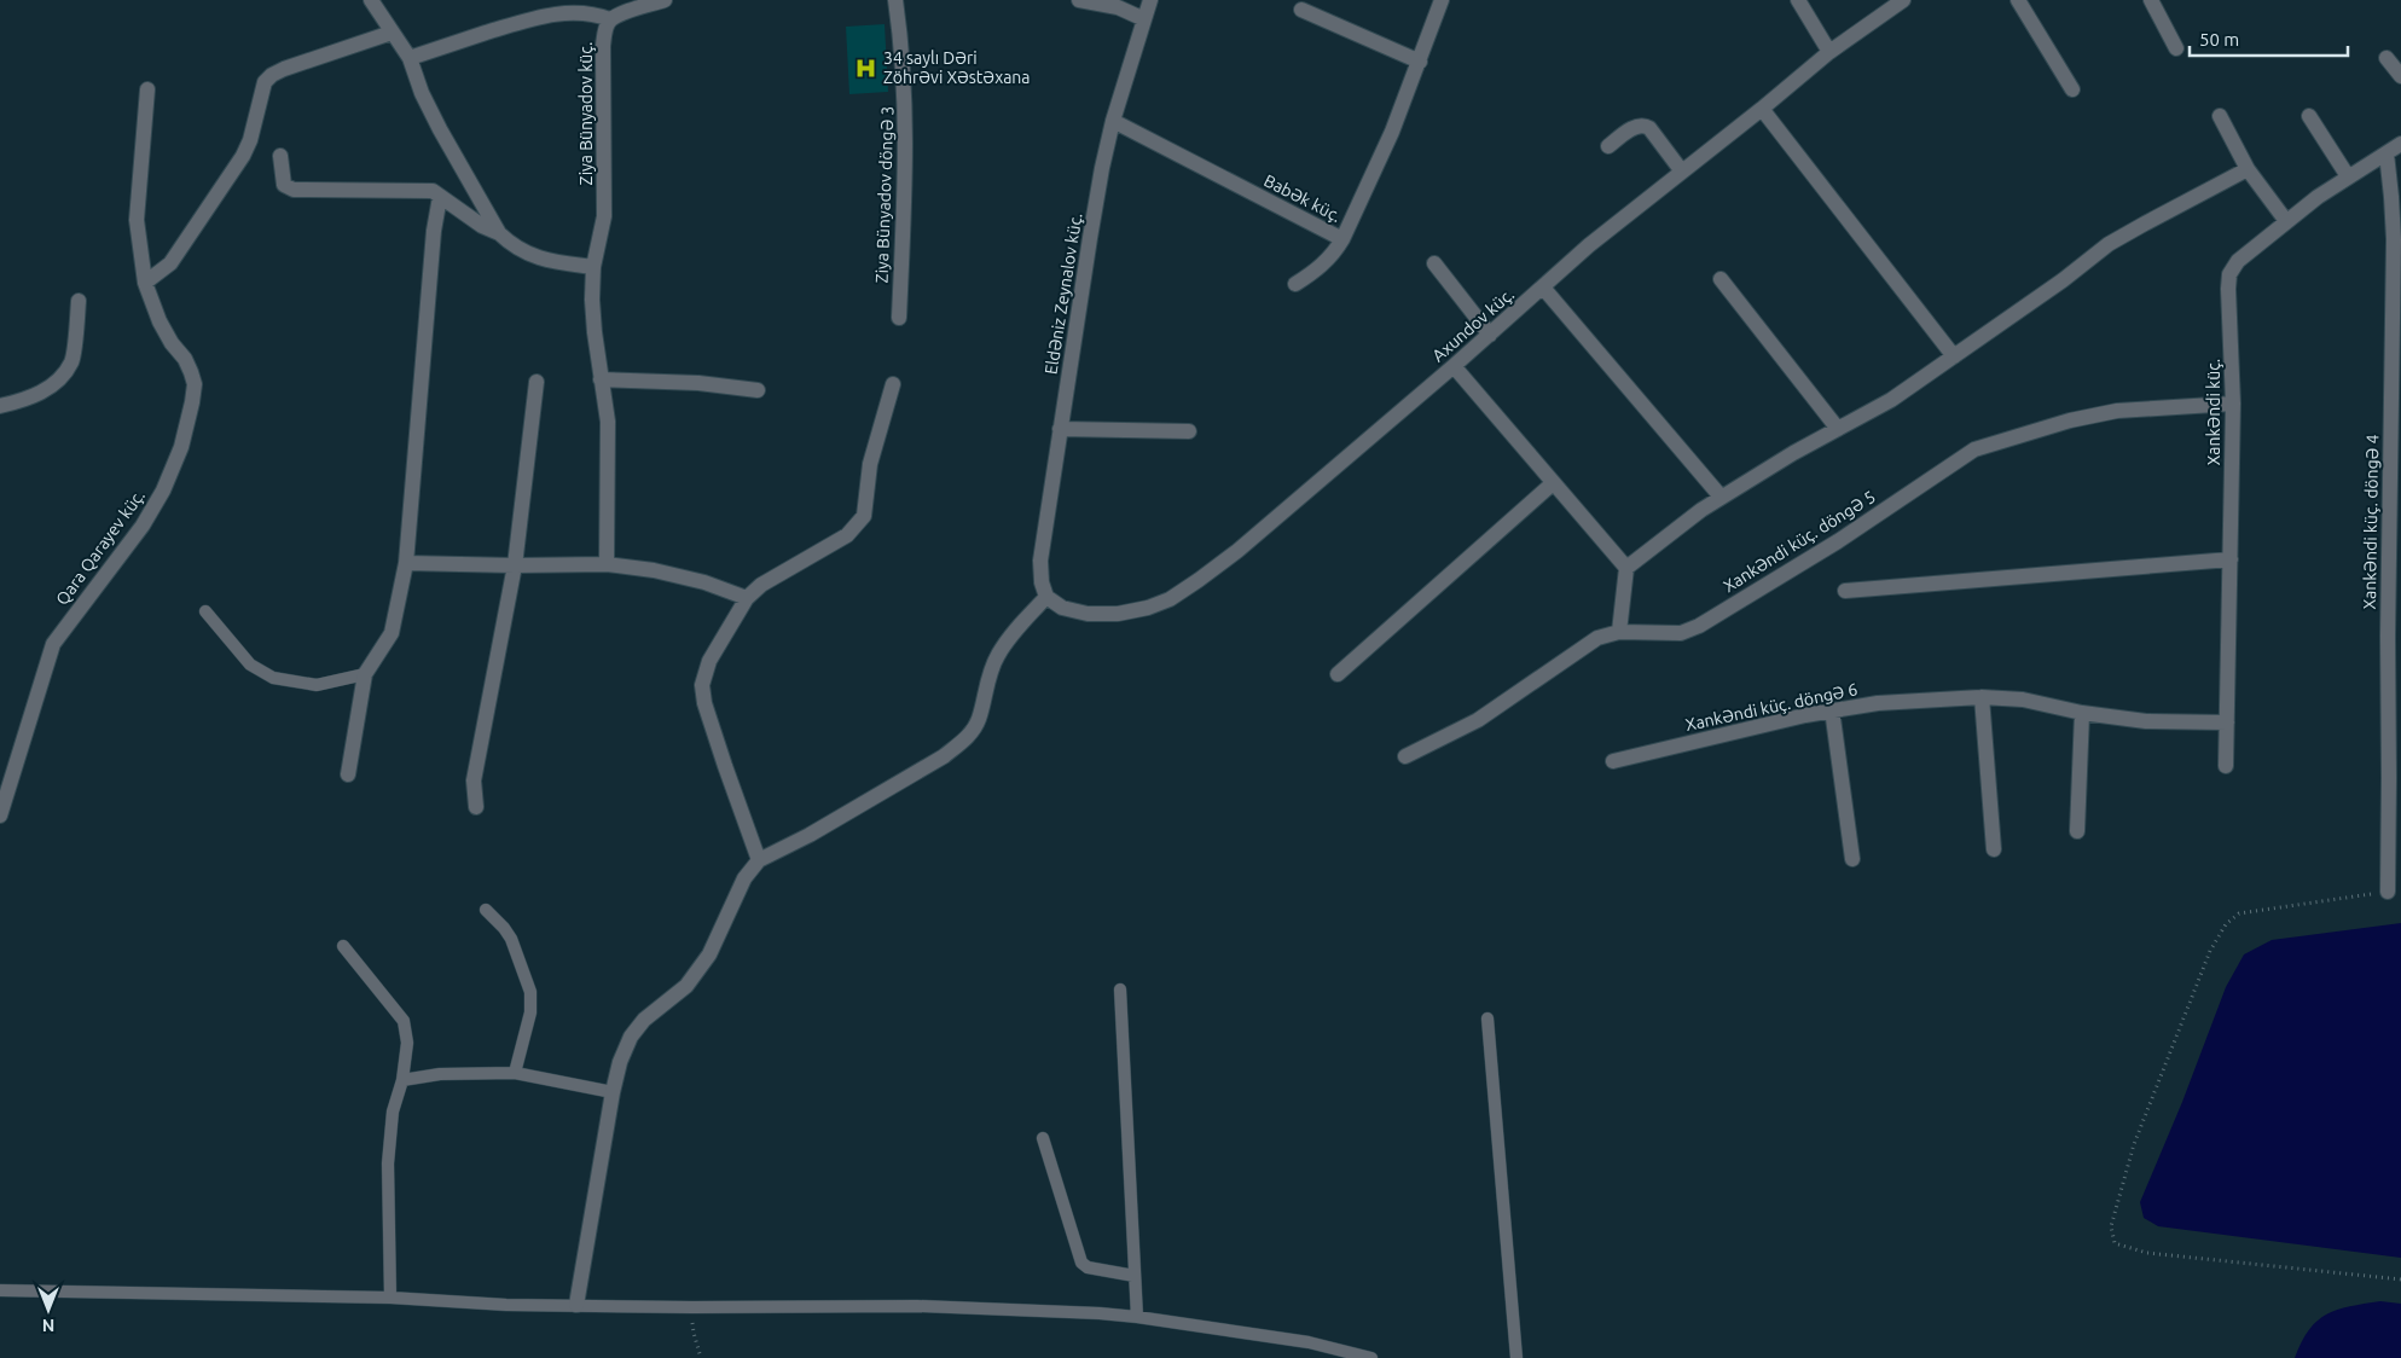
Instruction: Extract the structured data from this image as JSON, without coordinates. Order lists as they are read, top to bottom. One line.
{"streets":{"street":["Ziya Bünyadov küç.","Ziya Bünyadov döngə 3","Babək küç.","Eldəniz Zeynalov küç.","Axundov küç.","Xankəndi küç.","Xankəndi küç. döngə 4","Xankəndi küç. döngə 5","Qara Qarayev küç.","Xankəndi küç. döngə 6"]},"crossings":[["Babək küç.","Eldəniz Zeynalov küç."],["Eldəniz Zeynalov küç.","Axundov küç."],["Xankəndi küç.","Xankəndi küç. döngə 4"],["Xankəndi küç.","Xankəndi küç. döngə 5"],["Xankəndi küç.","Xankəndi küç. döngə 6"]],"places":{"hospital":["34 saylı Dəri Zöhrəvi Xəstəxana"]},"scale_bar":"50 m","north":"bottom"}
